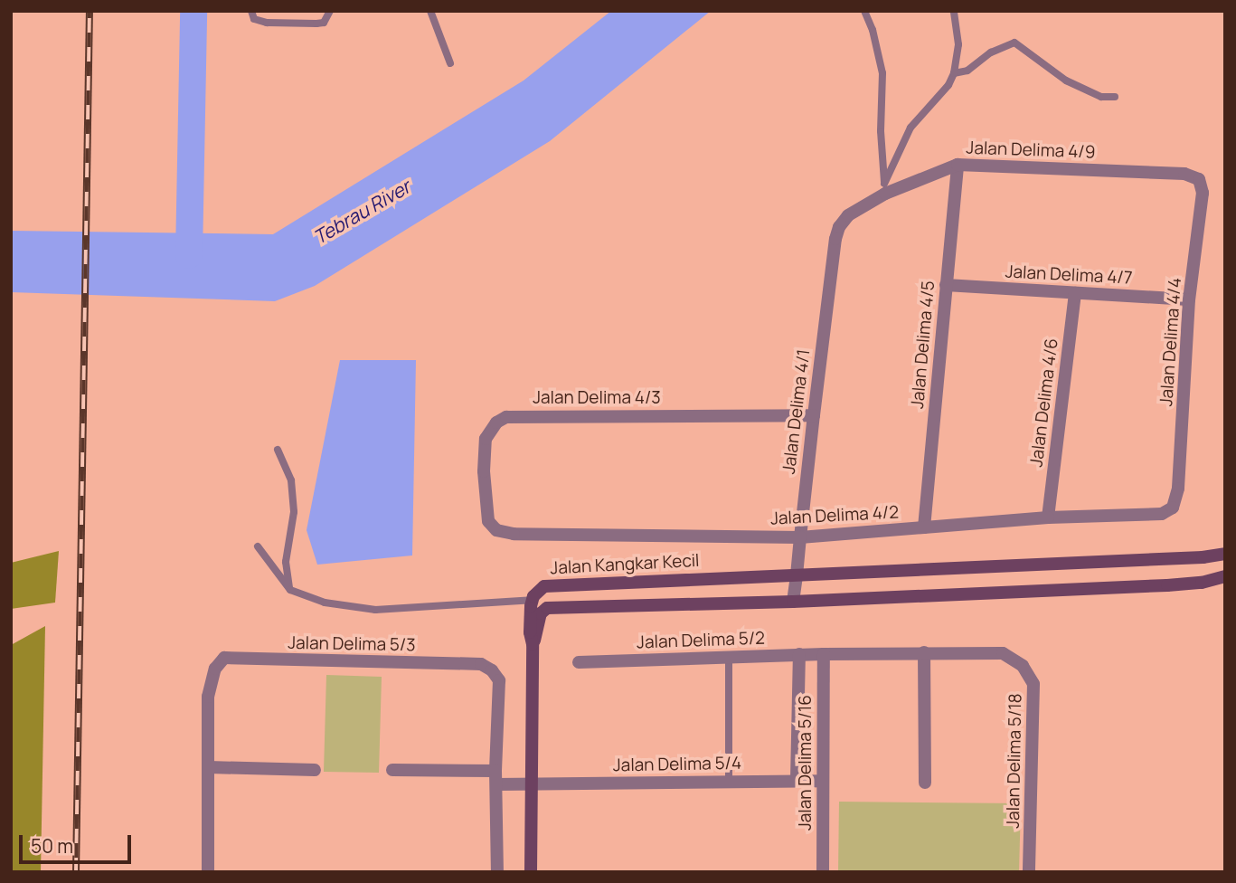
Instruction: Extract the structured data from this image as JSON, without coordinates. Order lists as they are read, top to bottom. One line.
{"streets":{"street":["Jalan Delima 4/9","Jalan Delima 4/7","Jalan Delima 4/4","Jalan Delima 4/5","Jalan Delima 4/3","Jalan Delima 4/6","Jalan Delima 4/1","Jalan Delima 4/2","Jalan Kangkar Kecil","Jalan Delima 5/2","Jalan Delima 5/3","Jalan Delima 5/18","Jalan Delima 5/16","Jalan Delima 5/4"]},"crossings":[["Jalan Delima 4/9","Jalan Delima 4/4"],["Jalan Delima 4/9","Jalan Delima 4/5"],["Jalan Delima 4/9","Jalan Delima 4/1"],["Jalan Delima 4/7","Jalan Delima 4/4"],["Jalan Delima 4/7","Jalan Delima 4/5"],["Jalan Delima 4/7","Jalan Delima 4/6"],["Jalan Delima 4/4","Jalan Delima 4/2"],["Jalan Delima 4/5","Jalan Delima 4/2"],["Jalan Delima 4/3","Jalan Delima 4/1"],["Jalan Delima 4/3","Jalan Delima 4/2"],["Jalan Delima 4/6","Jalan Delima 4/2"],["Jalan Delima 4/1","Jalan Delima 4/2"],["Jalan Delima 4/1","Jalan Kangkar Kecil"],["Jalan Delima 5/2","Jalan Delima 5/18"],["Jalan Delima 5/2","Jalan Delima 5/16"],["Jalan Delima 5/3","Jalan Delima 5/4"],["Jalan Delima 5/18","Jalan Delima 5/16"],["Jalan Delima 5/16","Jalan Delima 5/4"]],"water":["Tebrau River"],"scale_bar":"50 m"}
